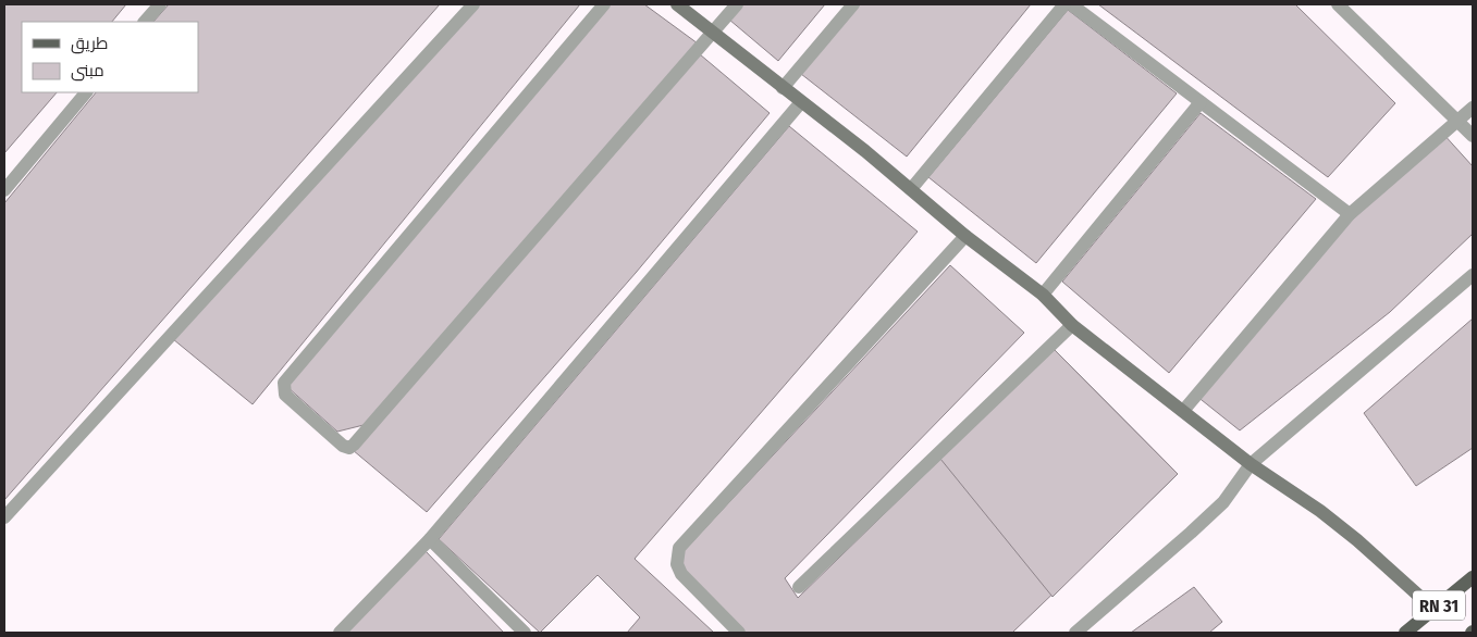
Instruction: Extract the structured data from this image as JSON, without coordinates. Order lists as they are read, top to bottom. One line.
{"streets":{"main road":["RN 31"]},"legend":["طريق","مبنى"]}
